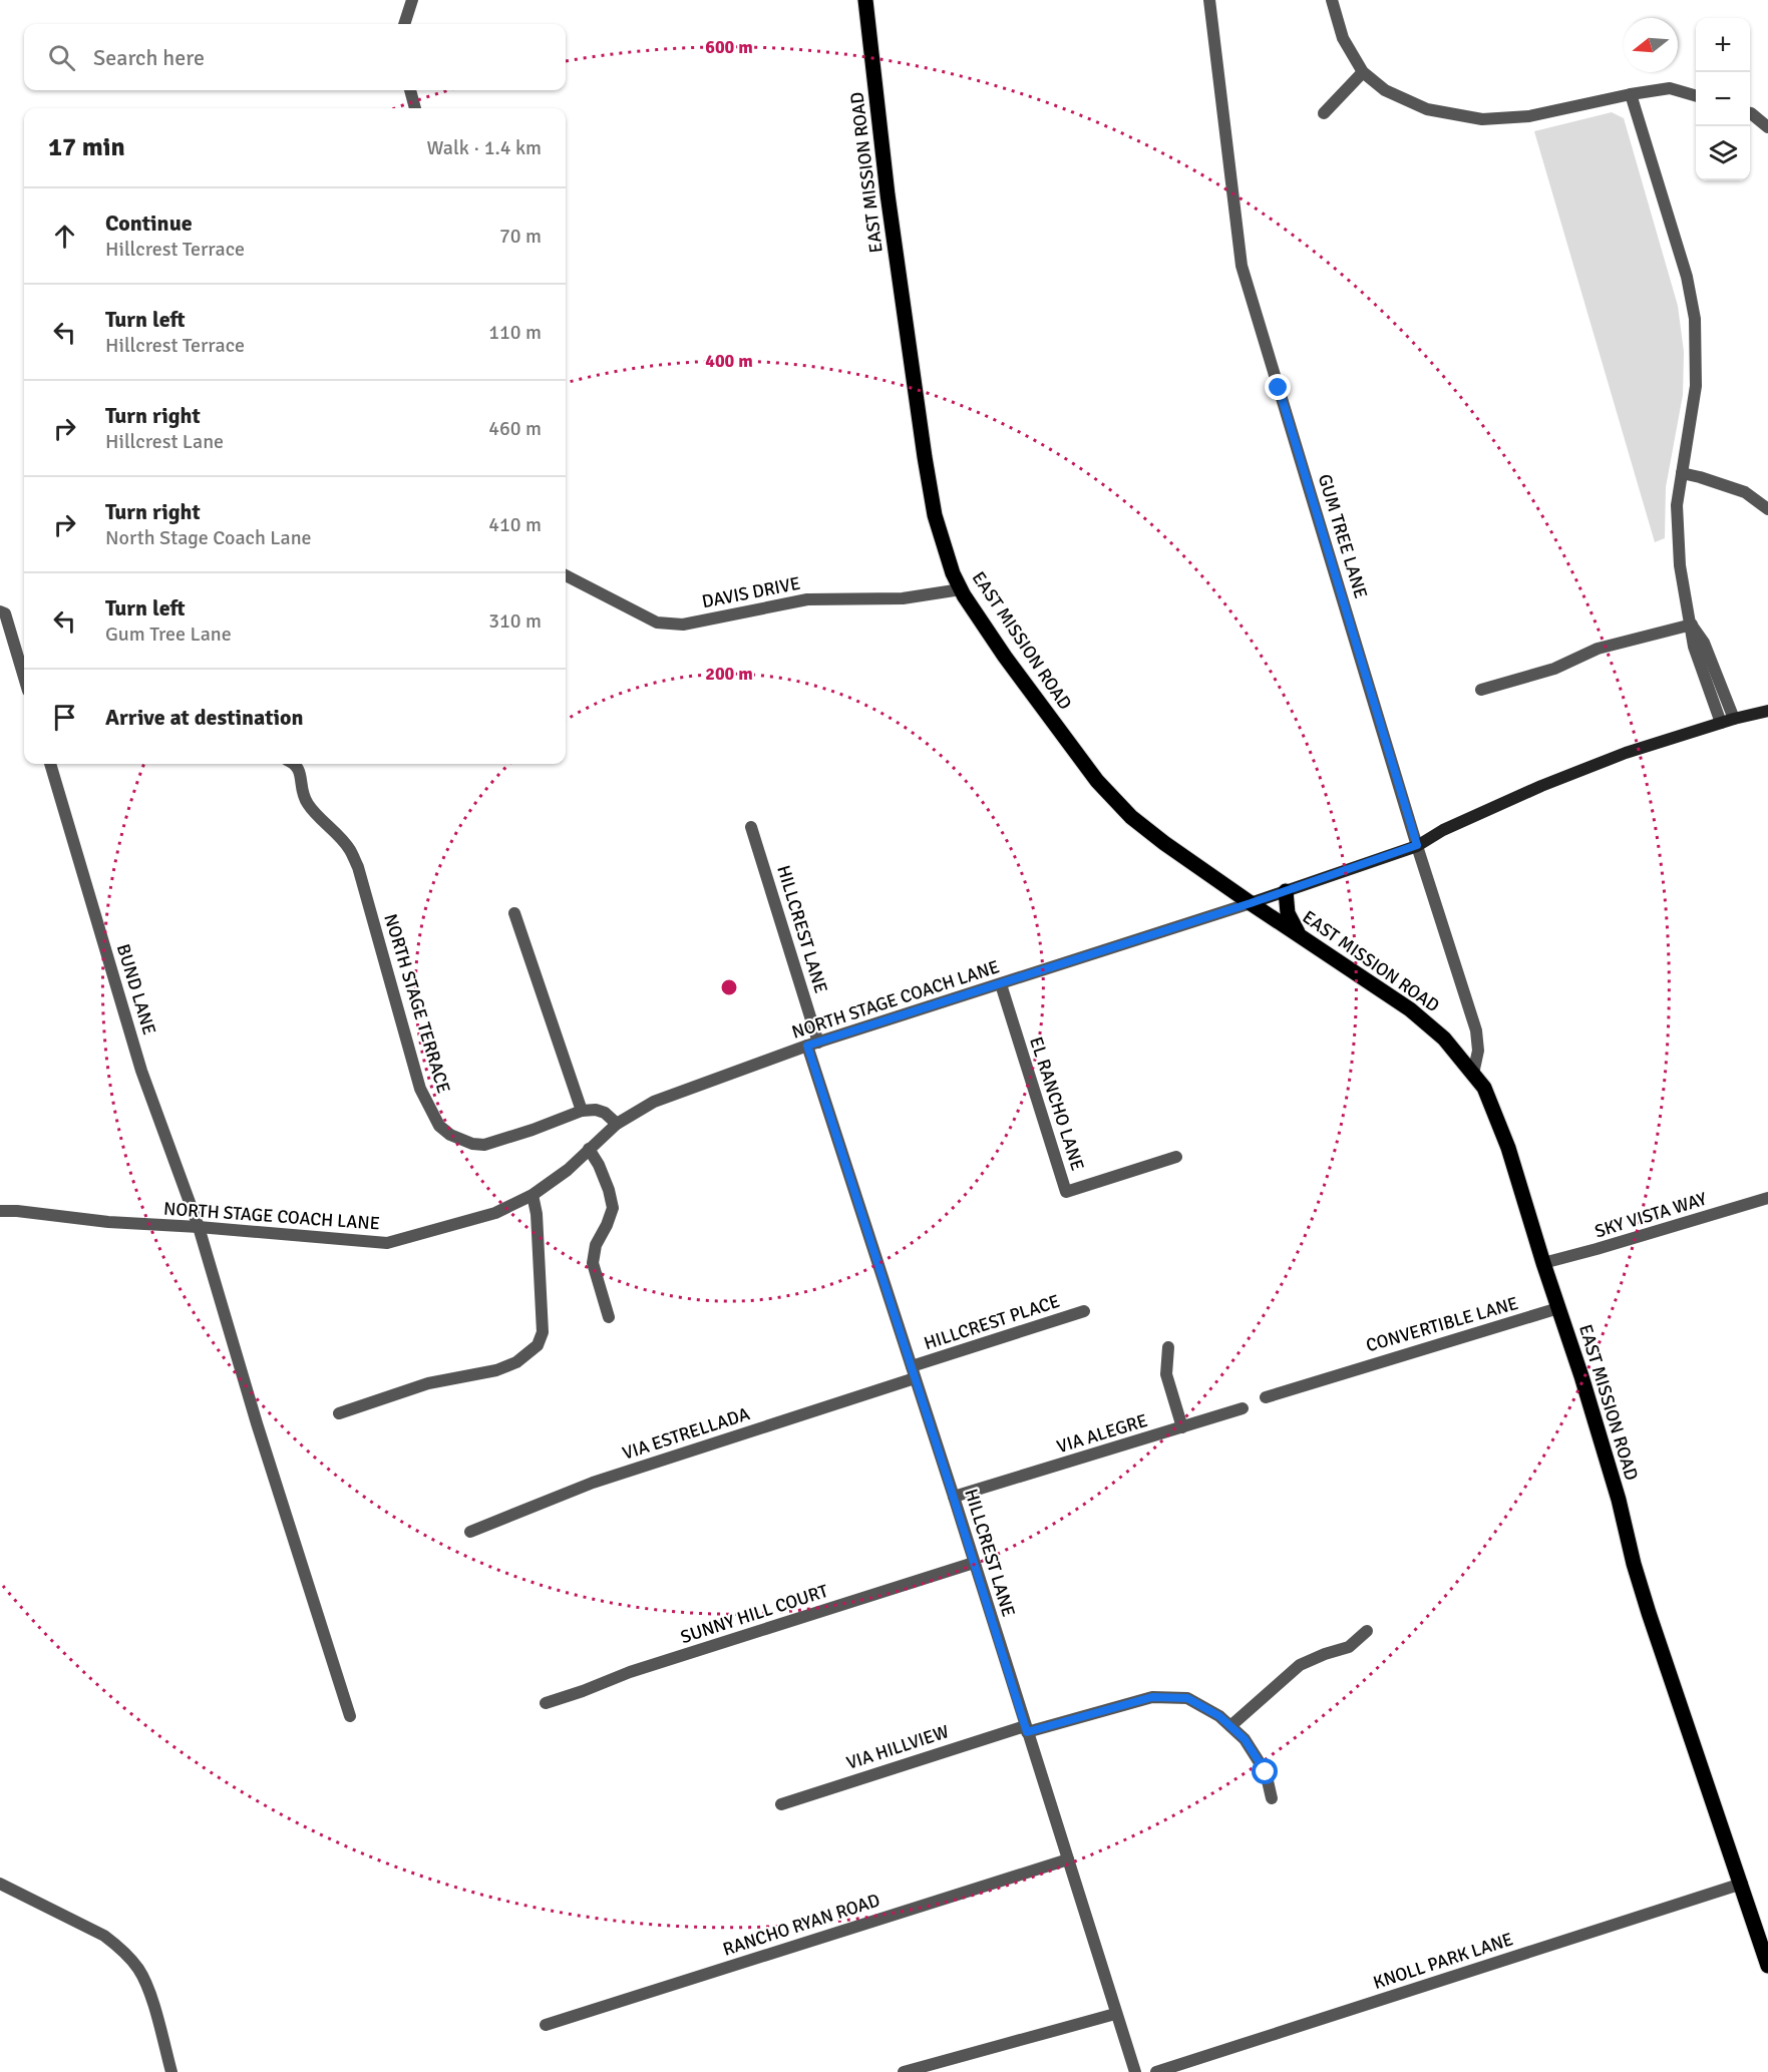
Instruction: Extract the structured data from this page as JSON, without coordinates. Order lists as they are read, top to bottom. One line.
{"streets":{"main road":["EAST MISSION ROAD","NORTH STAGE COACH LANE"],"street":["GUM TREE LANE","DAVIS DRIVE","HILLCREST LANE","BUND LANE","NORTH STAGE TERRACE","EL RANCHO LANE","SKY VISTA WAY","HILLCREST PLACE","CONVERTIBLE LANE","VIA ESTRELLADA","VIA ALEGRE","SUNNY HILL COURT","VIA HILLVIEW","RANCHO RYAN ROAD","KNOLL PARK LANE"]},"crossings":[["EAST MISSION ROAD","GUM TREE LANE"],["EAST MISSION ROAD","DAVIS DRIVE"],["EAST MISSION ROAD","NORTH STAGE COACH LANE"],["EAST MISSION ROAD","SKY VISTA WAY"],["EAST MISSION ROAD","CONVERTIBLE LANE"],["EAST MISSION ROAD","KNOLL PARK LANE"],["GUM TREE LANE","NORTH STAGE COACH LANE"],["HILLCREST LANE","NORTH STAGE COACH LANE"],["HILLCREST LANE","HILLCREST PLACE"],["HILLCREST LANE","VIA ESTRELLADA"],["HILLCREST LANE","VIA ALEGRE"],["HILLCREST LANE","SUNNY HILL COURT"],["HILLCREST LANE","VIA HILLVIEW"],["HILLCREST LANE","RANCHO RYAN ROAD"],["BUND LANE","NORTH STAGE COACH LANE"],["NORTH STAGE COACH LANE","EL RANCHO LANE"],["HILLCREST PLACE","VIA ESTRELLADA"]],"north":"left","page":{"map_buttons":["+","−"],"search":"Search here","heading":["17 min","Walk · 1.4 km"],"list":[["Continue","Hillcrest Terrace","70 m"],["Turn left","Hillcrest Terrace","110 m"],["Turn right","Hillcrest Lane","460 m"],["Turn right","North Stage Coach Lane","410 m"],["Turn left","Gum Tree Lane","310 m"],"Arrive at destination"]},"rings":["600 m","400 m","200 m"]}
